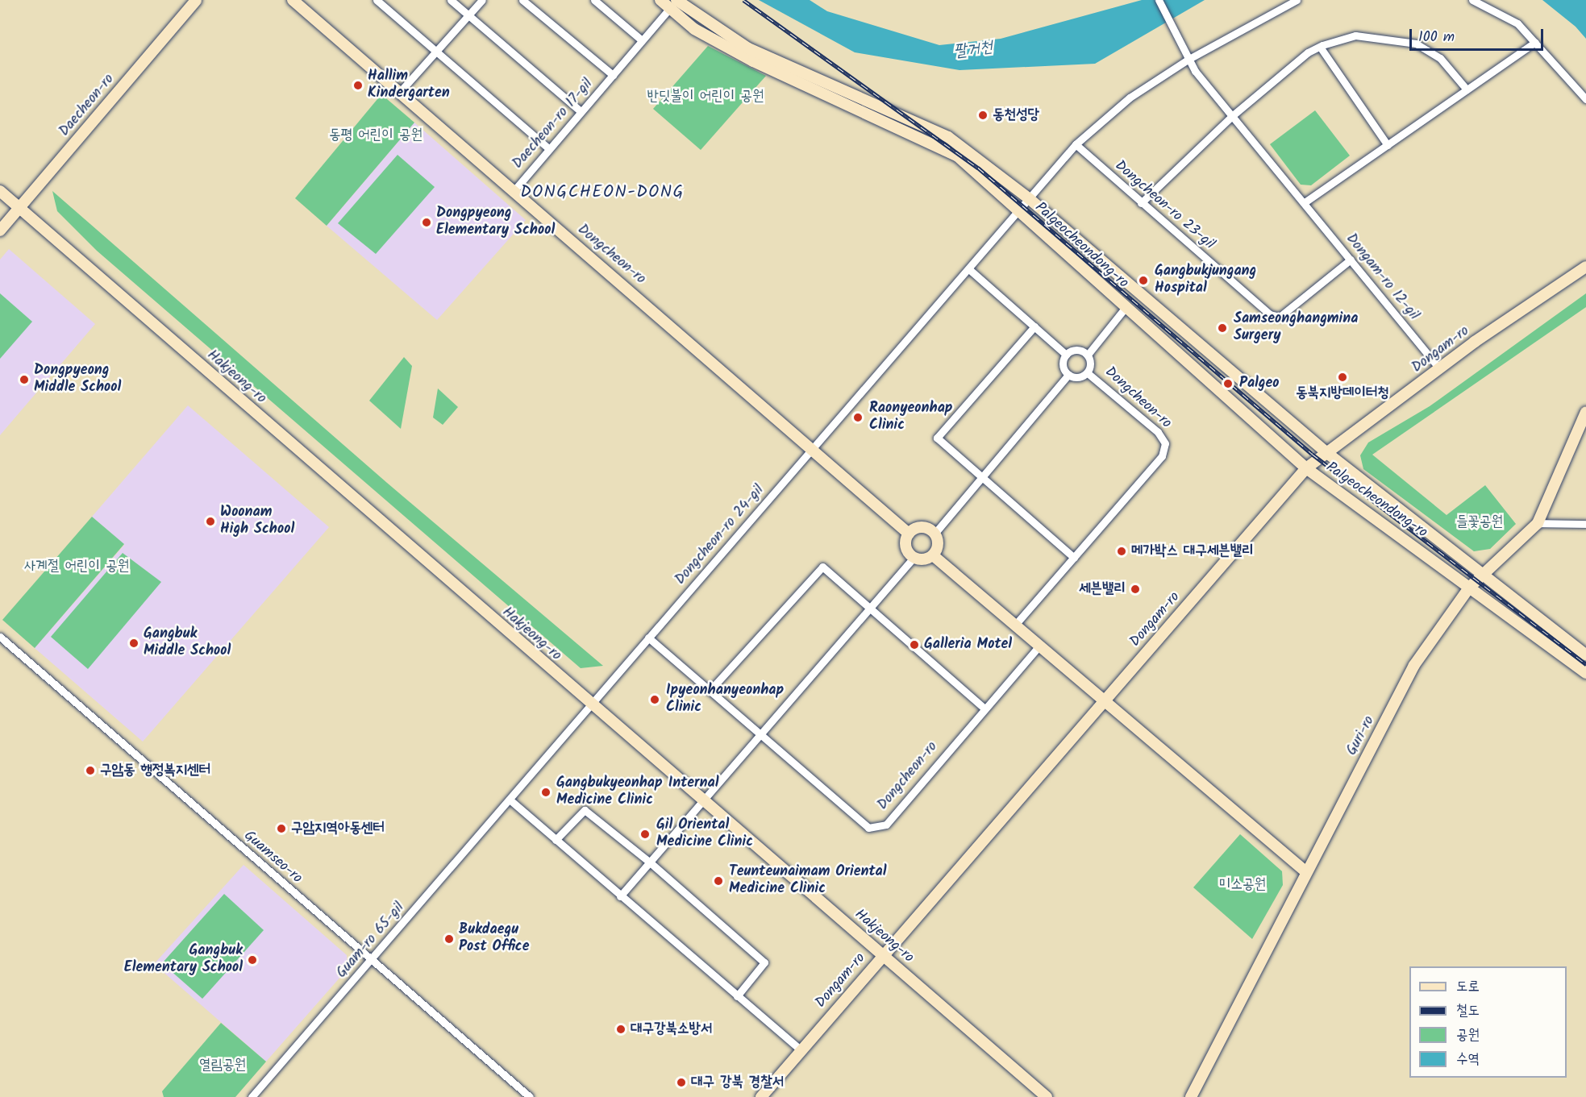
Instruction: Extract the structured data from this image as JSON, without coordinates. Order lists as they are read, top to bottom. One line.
{"streets":{"main road":["Daecheon-ro","Palgeocheondong-ro","Dongcheon-ro","Dongam-ro","Hakjeong-ro","Guri-ro"],"street":["Daecheon-ro 17-gil","Dongcheon-ro 23-gil","Dongam-ro 12-gil","Dongcheon-ro 24-gil","Guamseo-ro","Guam-ro 65-gil"]},"crossings":[["Daecheon-ro","Hakjeong-ro"],["Daecheon-ro 17-gil","Palgeocheondong-ro"],["Daecheon-ro 17-gil","Dongcheon-ro"],["Dongcheon-ro 23-gil","Dongam-ro 12-gil"],["Palgeocheondong-ro","Dongam-ro"],["Palgeocheondong-ro","Guri-ro"],["Dongcheon-ro","Dongcheon-ro 24-gil"],["Dongam-ro 12-gil","Dongam-ro"],["Dongam-ro","Hakjeong-ro"],["Hakjeong-ro","Dongcheon-ro 24-gil"],["Hakjeong-ro","Guam-ro 65-gil"],["Dongcheon-ro 24-gil","Guam-ro 65-gil"],["Guamseo-ro","Guam-ro 65-gil"]],"districts":["DONGCHEON-DONG"],"water":["팔거천"],"parks":["반딧불이 어린이 공원","동평 어린이 공원","들꽃공원","사계절 어린이 공원","미소공원","열림공원"],"places":["Hallim Kindergarten","동천성당","Dongpyeong Elementary School","Gangbukjungang Hospital","Samseonghangmina Surgery","동북지방데이터청","Dongpyeong Middle School","Palgeo","Raonyeonhap Clinic","Woonam High School","메가박스 대구세븐밸리","세븐밸리","Gangbuk Middle School","Galleria Motel","Ipyeonhanyeonhap Clinic","구암동 행정복지센터","Gangbukyeonhap Internal Medicine Clinic","구암지역아동센터","Gil Oriental Medicine Clinic","Teunteunaimam Oriental Medicine Clinic","Bukdaegu Post Office","Gangbuk Elementary School","대구강북소방서","대구 강북 경찰서"],"legend":["도로","철도","공원","수역"],"scale_bar":"100 m"}
